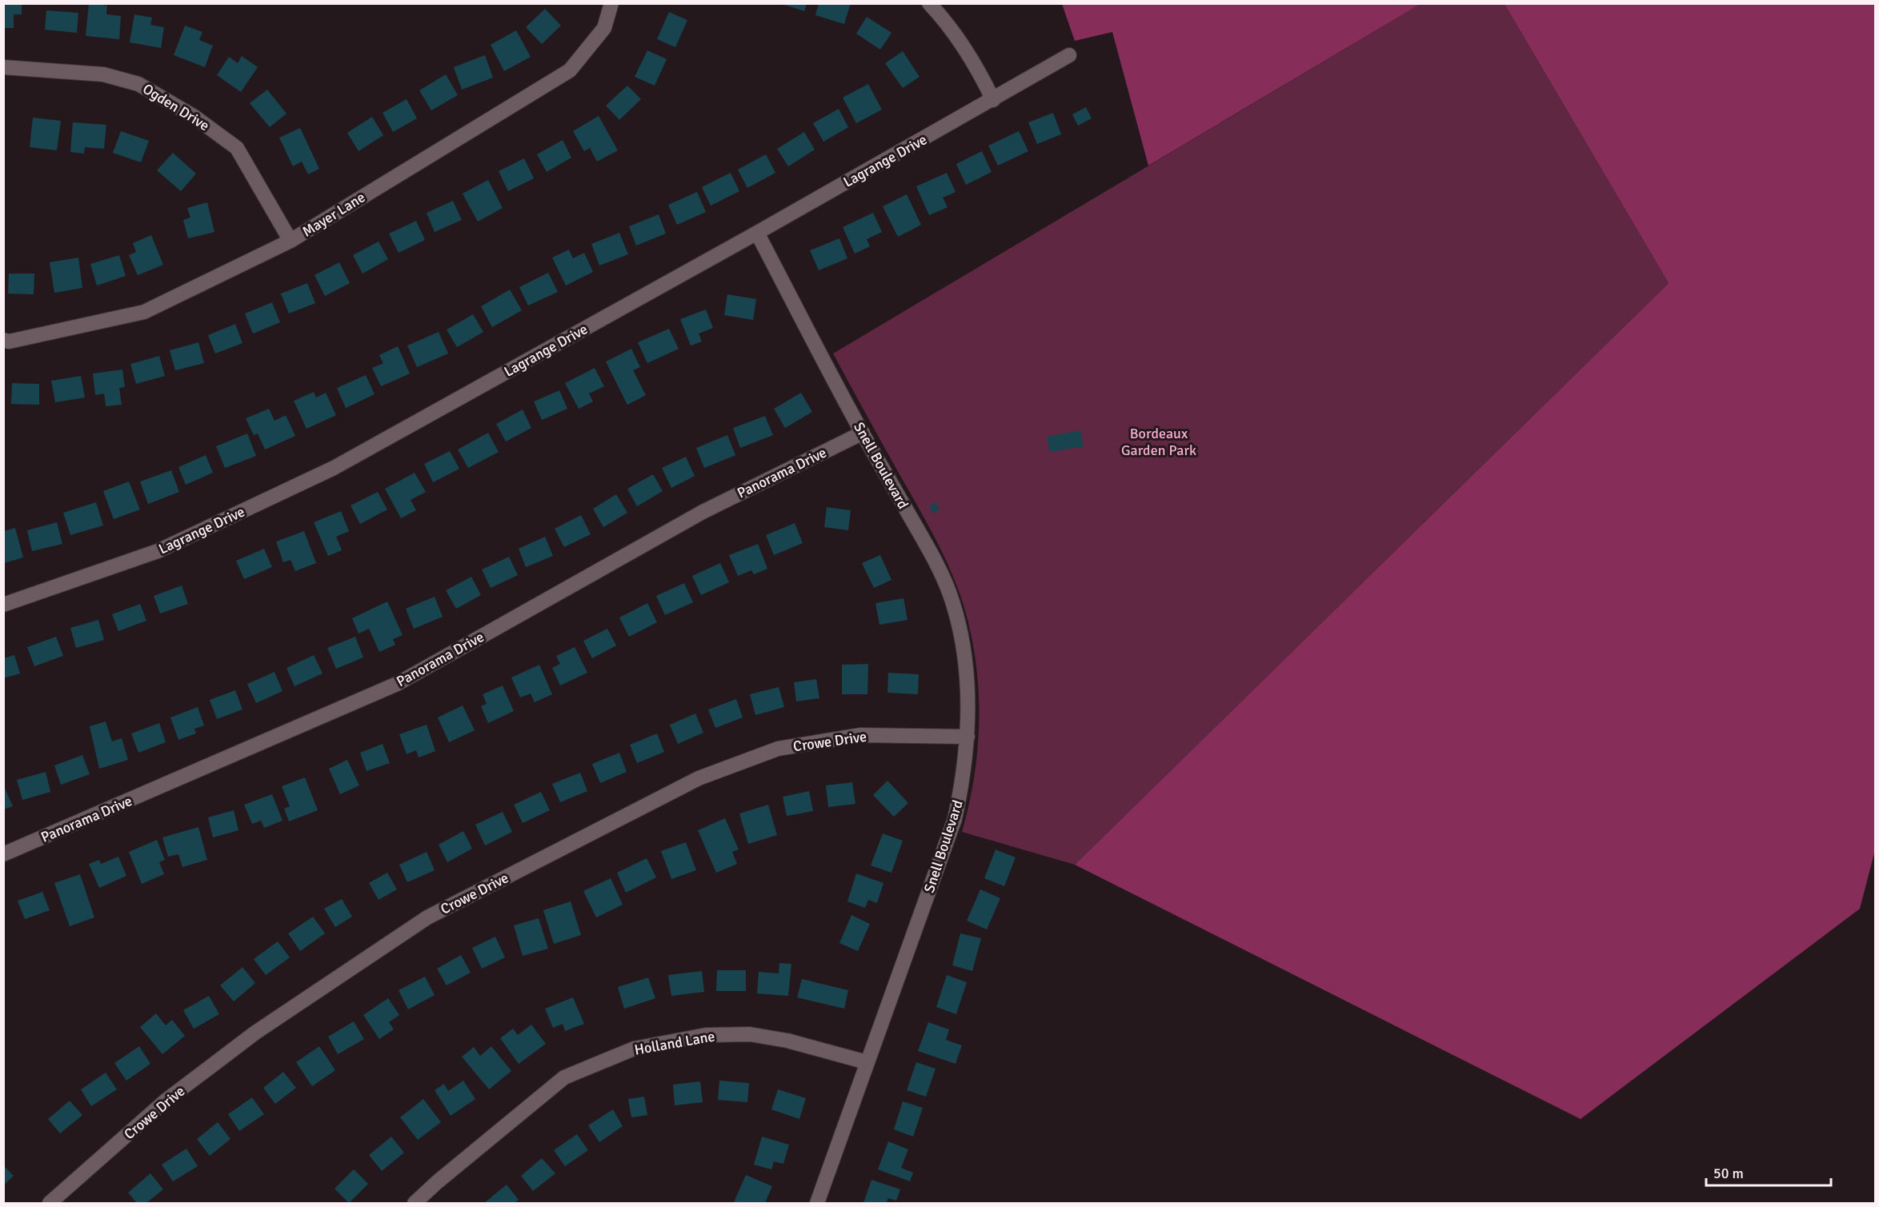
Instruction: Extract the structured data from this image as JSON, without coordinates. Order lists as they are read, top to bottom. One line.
{"streets":{"street":["Ogden Drive","Lagrange Drive","Mayer Lane","Snell Boulevard","Panorama Drive","Crowe Drive","Holland Lane"]},"crossings":[["Ogden Drive","Mayer Lane"],["Lagrange Drive","Snell Boulevard"],["Snell Boulevard","Panorama Drive"],["Snell Boulevard","Crowe Drive"],["Snell Boulevard","Holland Lane"]],"parks":["Bordeaux Garden Park"],"scale_bar":"50 m"}
